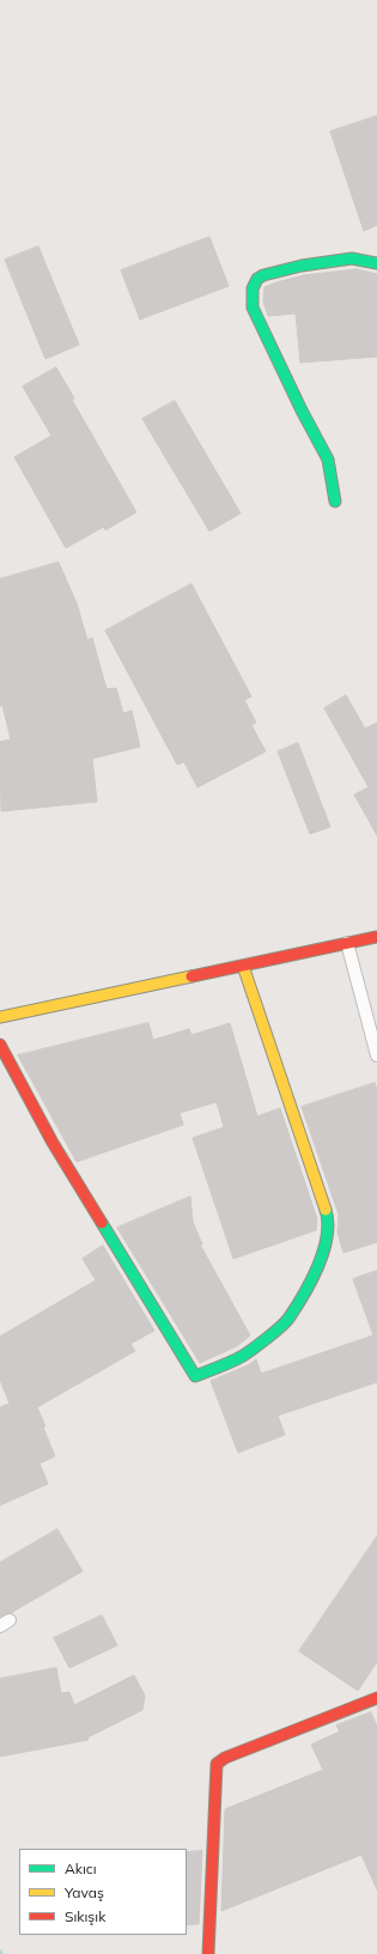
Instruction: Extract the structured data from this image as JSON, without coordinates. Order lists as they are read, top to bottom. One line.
{"legend":["Akıcı","Yavaş","Sıkışık"]}
